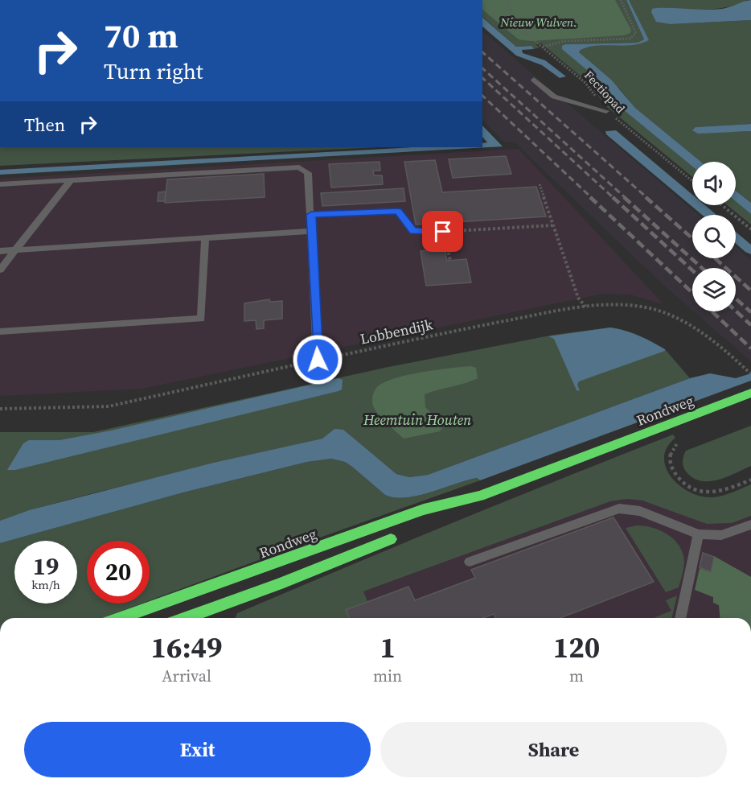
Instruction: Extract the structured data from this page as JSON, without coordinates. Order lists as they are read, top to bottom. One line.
{"streets":{"main road":["Rondweg"],"path":["Fectiopad","Lobbendijk"]},"parks":["Nieuw Wulven.","Heemtuin Houten"],"page":{"turn":["70 m","Turn right"],"then":"Then","speed":"19 km/h","limit":"20","eta":["16:49","Arrival","1","min","120","m"],"buttons":["Exit","Share"]}}
